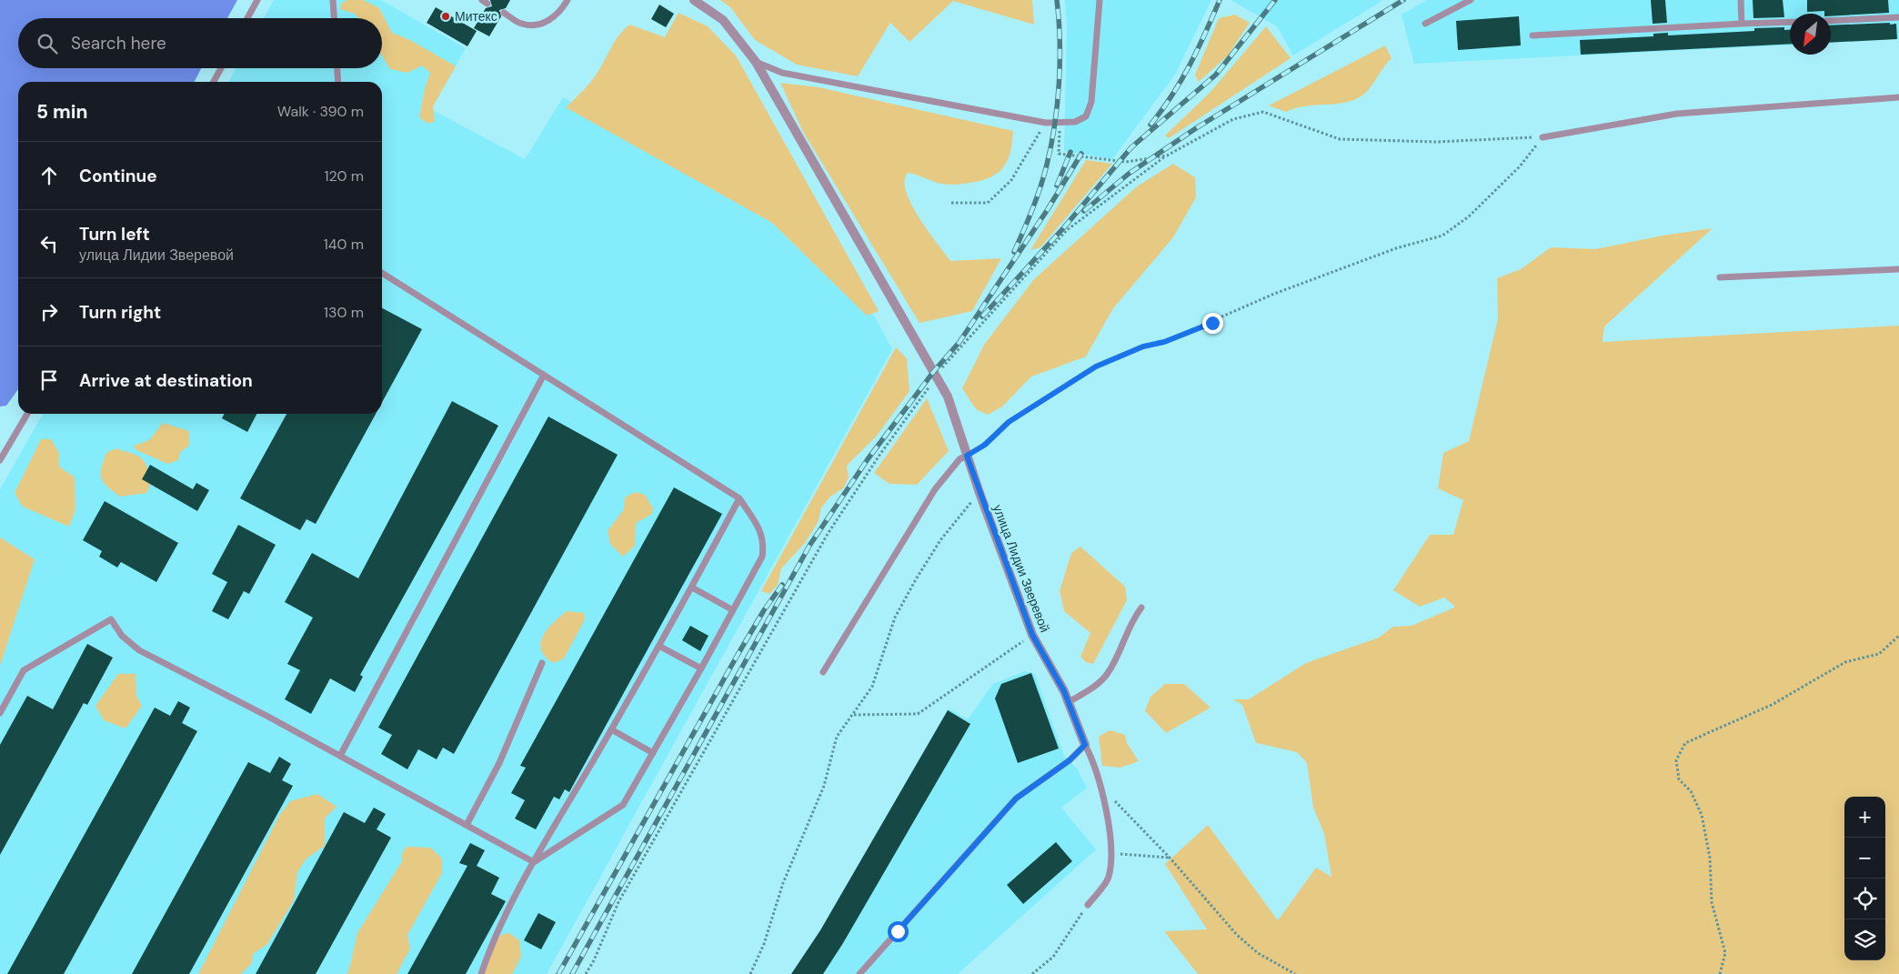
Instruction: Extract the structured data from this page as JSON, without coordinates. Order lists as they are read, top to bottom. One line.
{"streets":{"street":["улица Лидии Зверевой"]},"places":["Митекс"],"north":"bottom left","page":{"search":"Search here","heading":["5 min","Walk · 390 m"],"list":[["Continue","120 m"],["Turn left","улица Лидии Зверевой","140 m"],["Turn right","130 m"],"Arrive at destination"],"map_buttons":["+","−"]}}
